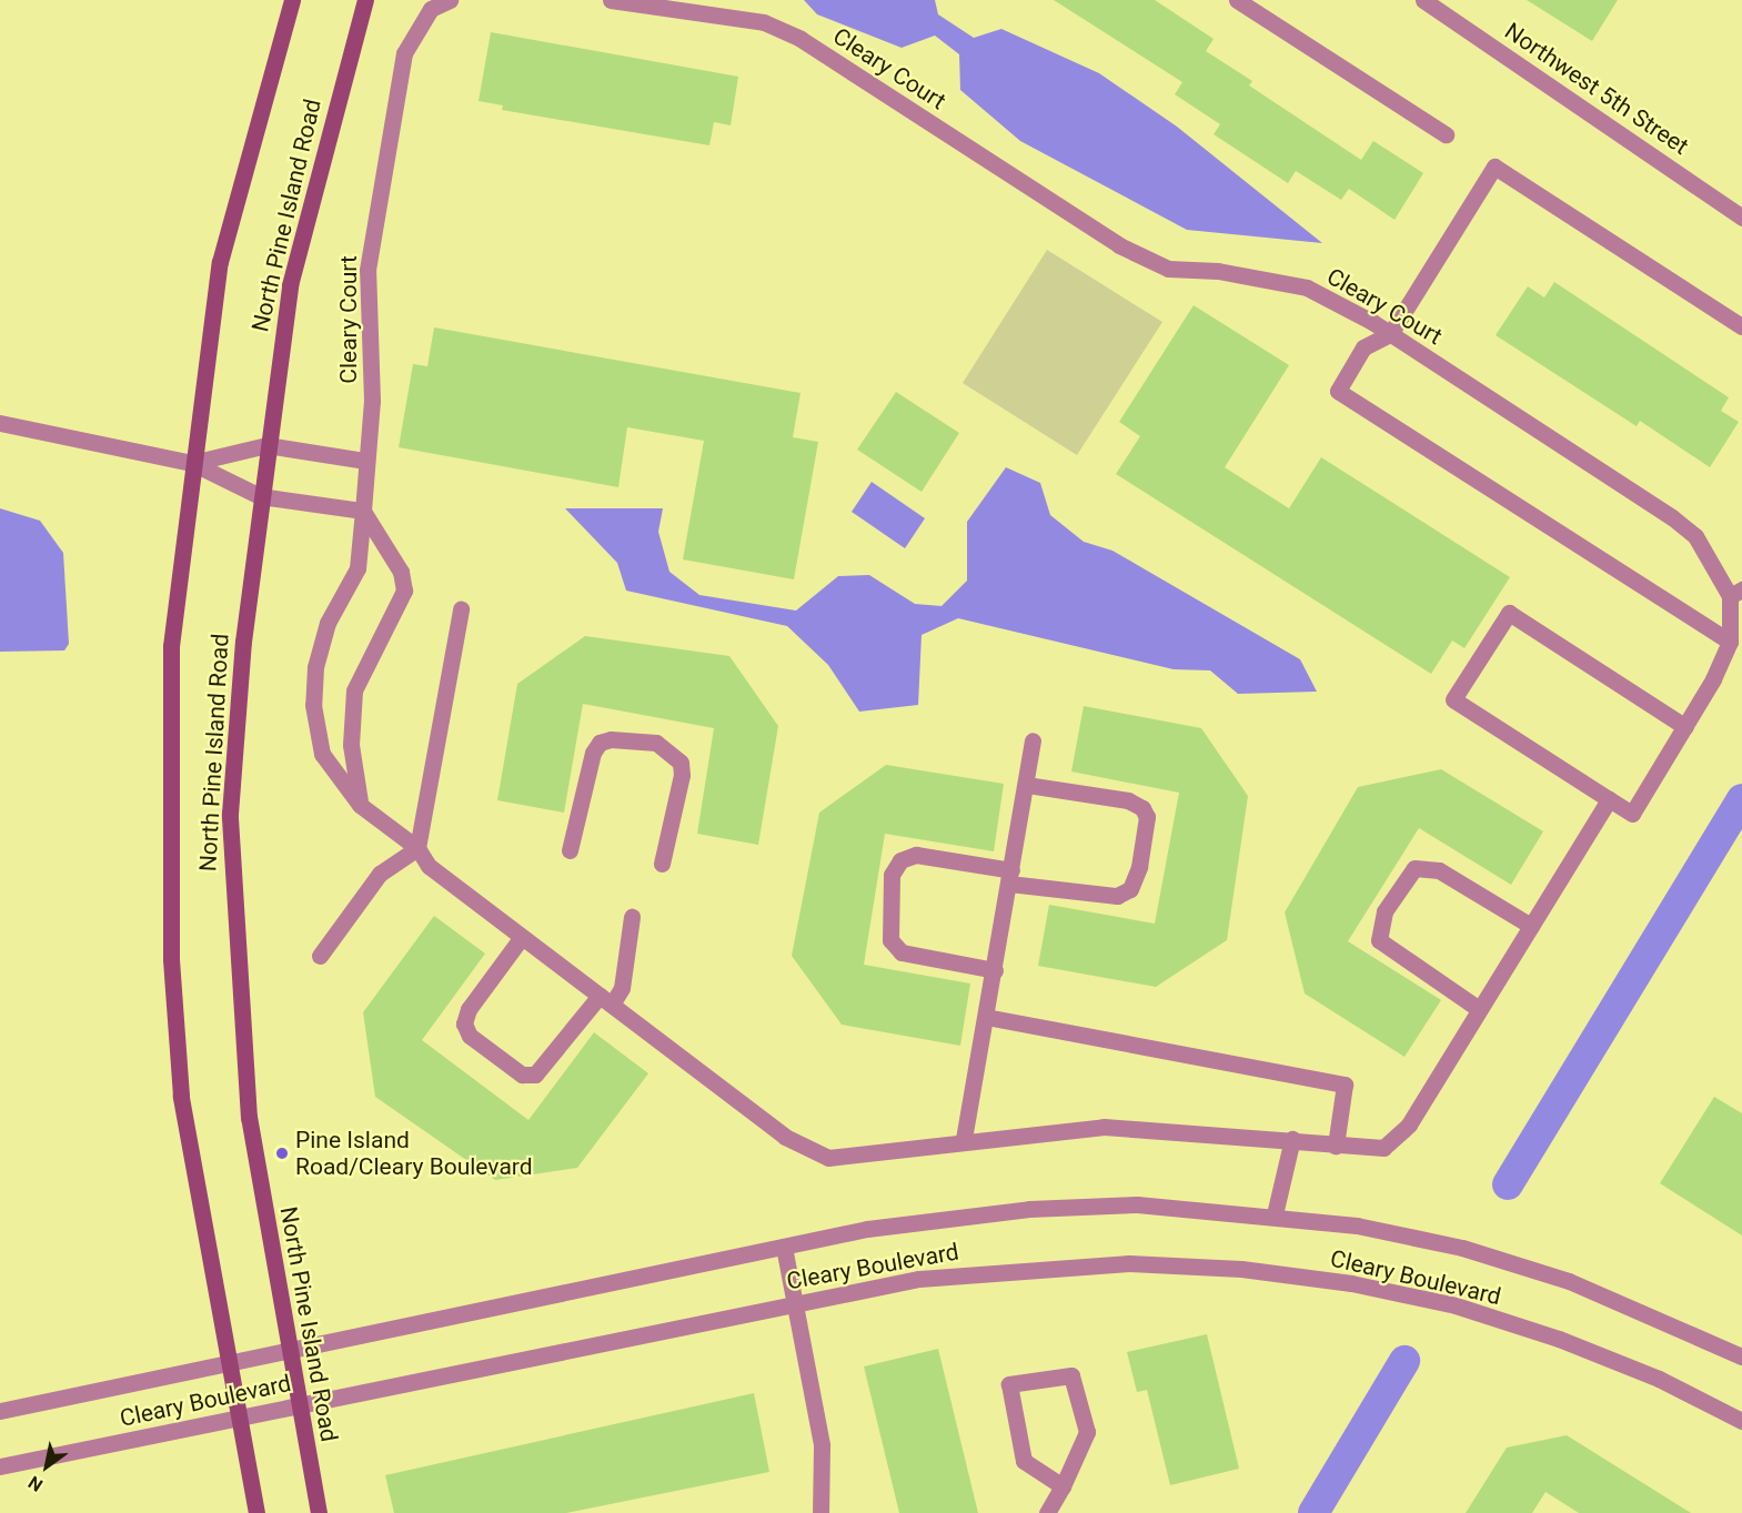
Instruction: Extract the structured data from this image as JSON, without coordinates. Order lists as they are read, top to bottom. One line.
{"streets":{"main road":["North Pine Island Road"],"street":["Cleary Court","Northwest 5th Street","Cleary Boulevard"]},"crossings":[["North Pine Island Road","Cleary Boulevard"]],"places":["Pine Island Road/Cleary Boulevard"],"north":"bottom left"}
